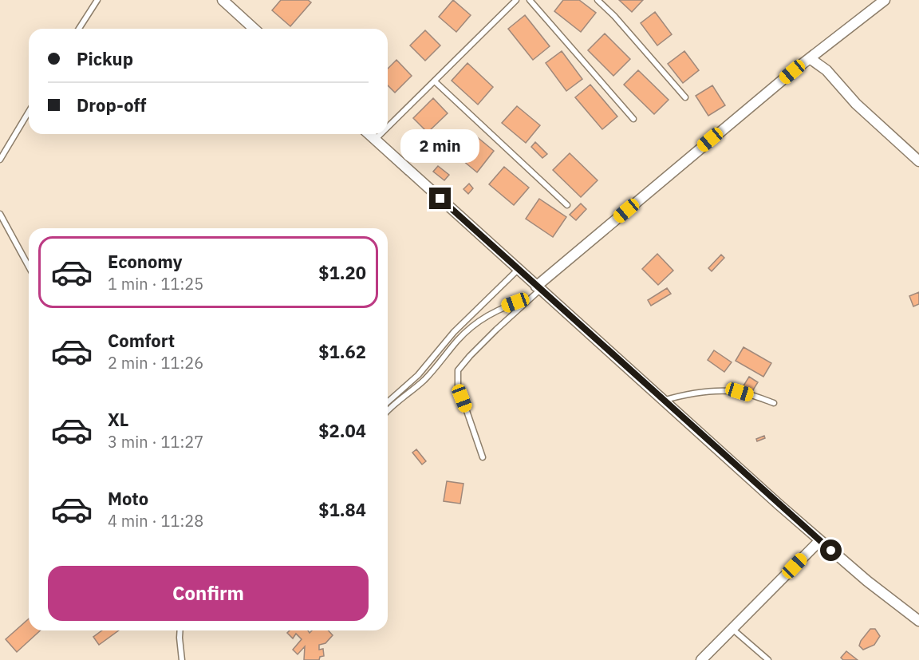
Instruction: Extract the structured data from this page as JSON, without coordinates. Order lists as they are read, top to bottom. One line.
{"page":{"banner":["Pickup","Drop-off"],"bubble":"2 min","list":[{"name":"Economy","note":"1 min · 11:25","value":"$1.20"},{"name":"Comfort","note":"2 min · 11:26","value":"$1.62"},{"name":"XL","note":"3 min · 11:27","value":"$2.04"},{"name":"Moto","note":"4 min · 11:28","value":"$1.84"}],"buttons":"Confirm"}}
